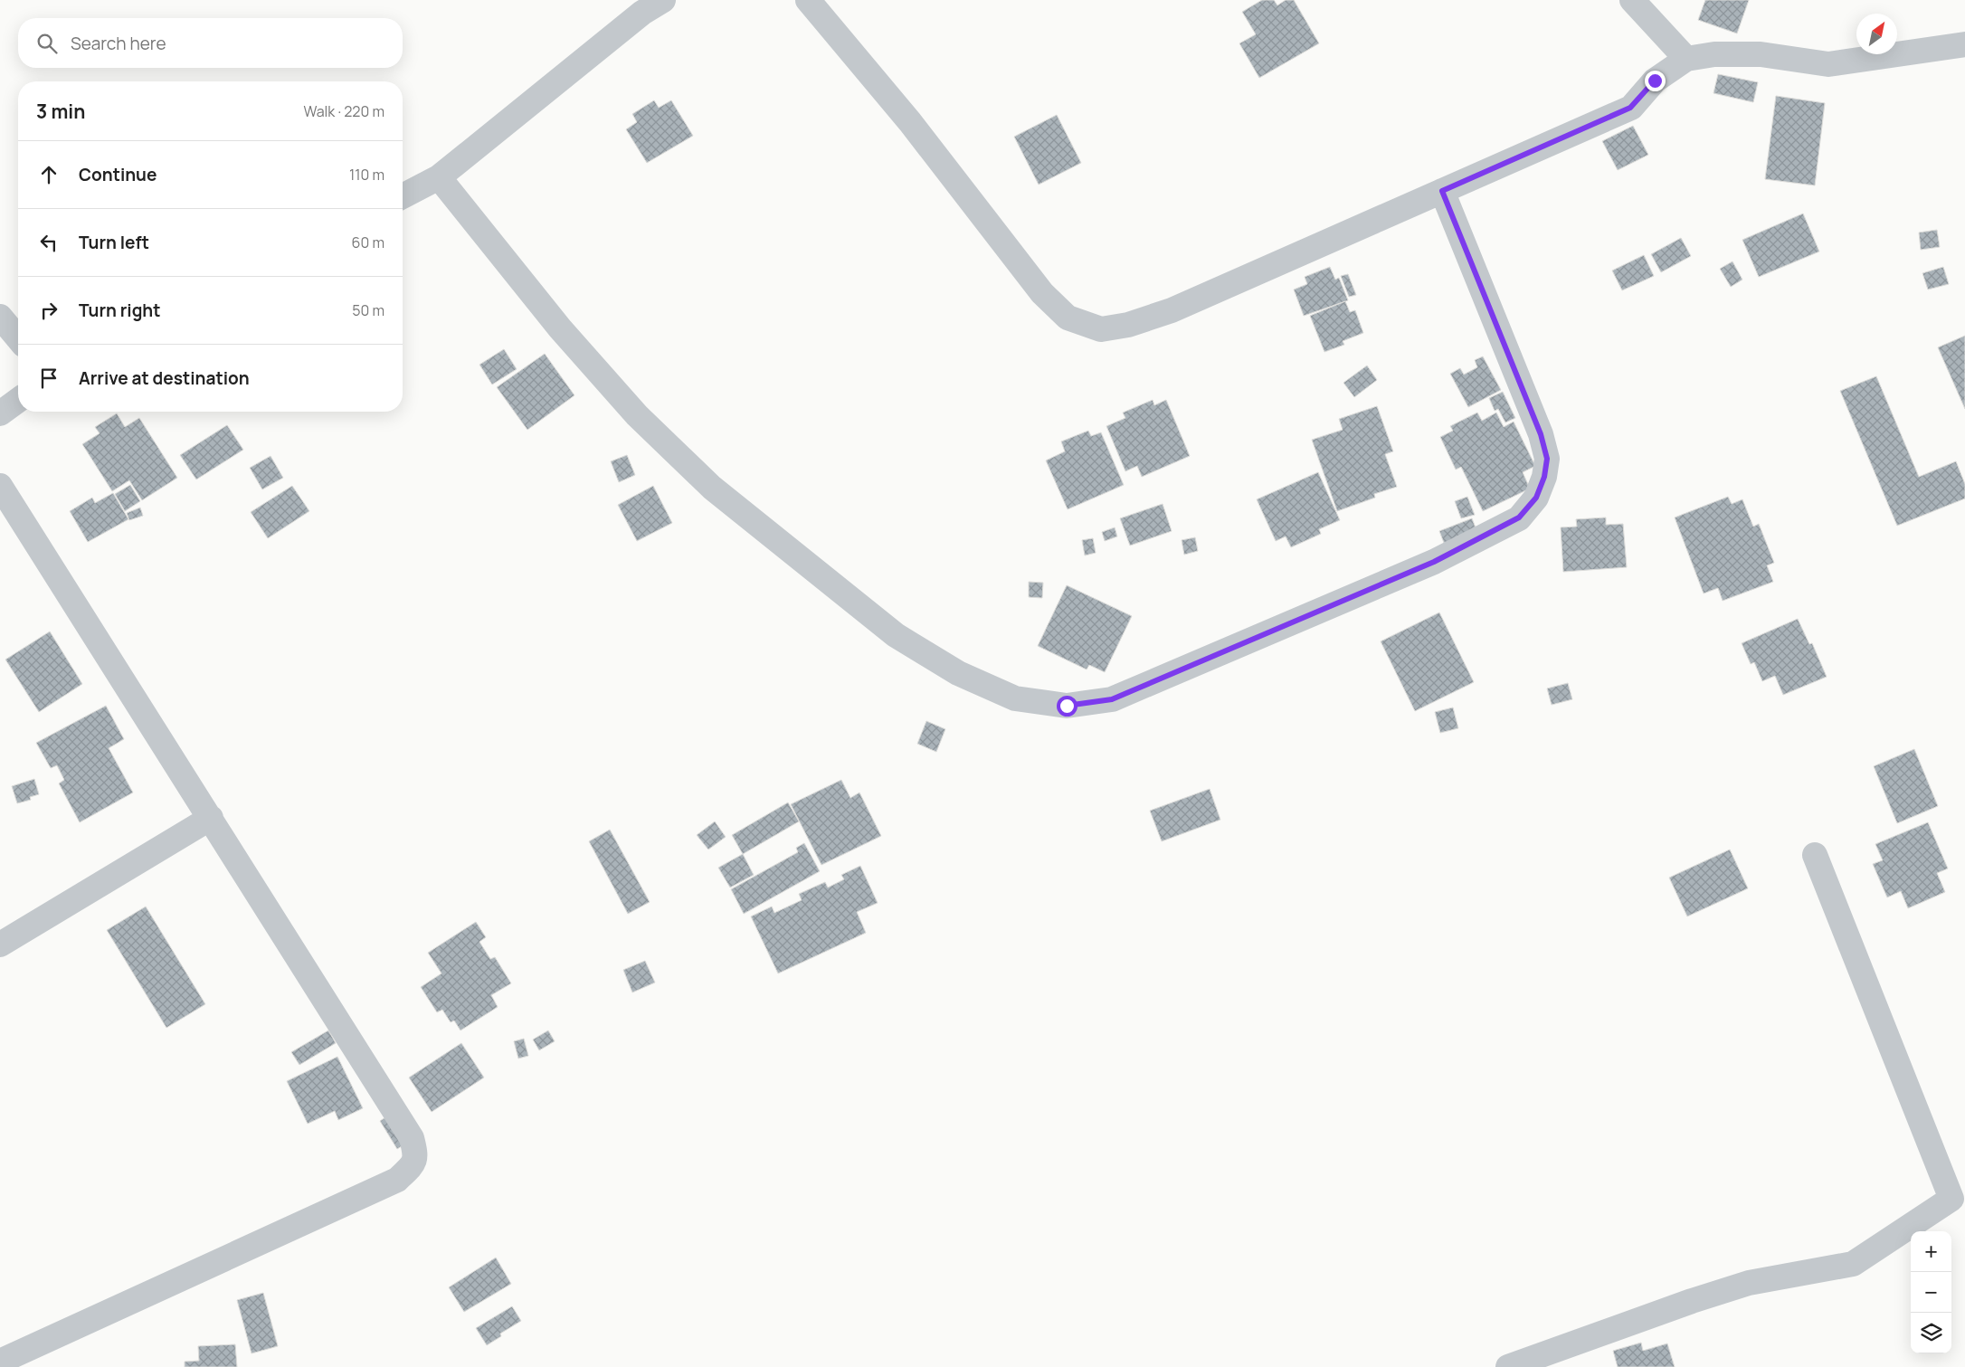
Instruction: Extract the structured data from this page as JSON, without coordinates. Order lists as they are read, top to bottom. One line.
{"north":"top right","page":{"search":"Search here","heading":["3 min","Walk · 220 m"],"list":[["Continue","110 m"],["Turn left","60 m"],["Turn right","50 m"],"Arrive at destination"],"map_buttons":["+","−"]}}
